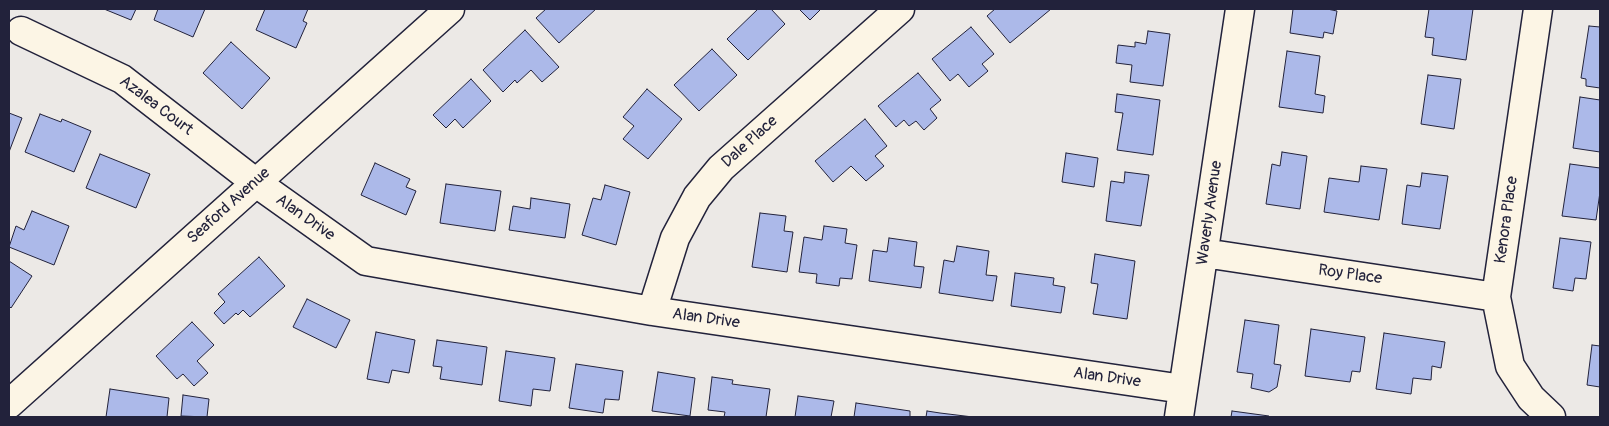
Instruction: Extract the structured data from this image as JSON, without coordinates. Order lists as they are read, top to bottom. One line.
{"streets":{"street":["Azalea Court","Dale Place","Seaford Avenue","Waverly Avenue","Alan Drive","Kenora Place","Roy Place"]},"crossings":[["Azalea Court","Seaford Avenue"],["Azalea Court","Alan Drive"],["Dale Place","Alan Drive"],["Seaford Avenue","Alan Drive"],["Waverly Avenue","Alan Drive"],["Waverly Avenue","Roy Place"],["Kenora Place","Roy Place"]]}
